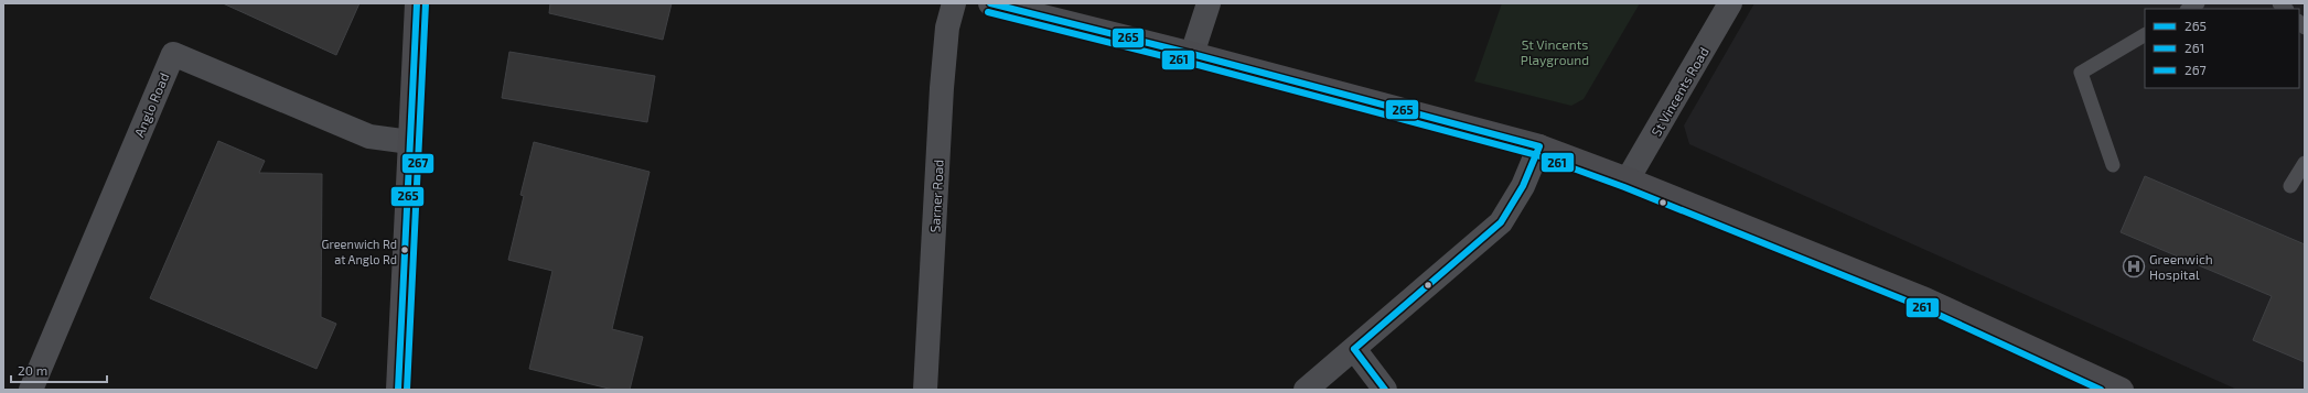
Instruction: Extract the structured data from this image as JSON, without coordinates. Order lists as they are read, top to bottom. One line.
{"streets":{"street":["St Vincents Road","Anglo Road","Sarner Road"]},"parks":["St Vincents Playground"],"places":{"other":["Greenwich Rd at Anglo Rd"],"hospital":["Greenwich Hospital"]},"lines":["transit line 265","transit line 267","transit line 261"],"legend":["265","261","267"],"scale_bar":"20 m"}
